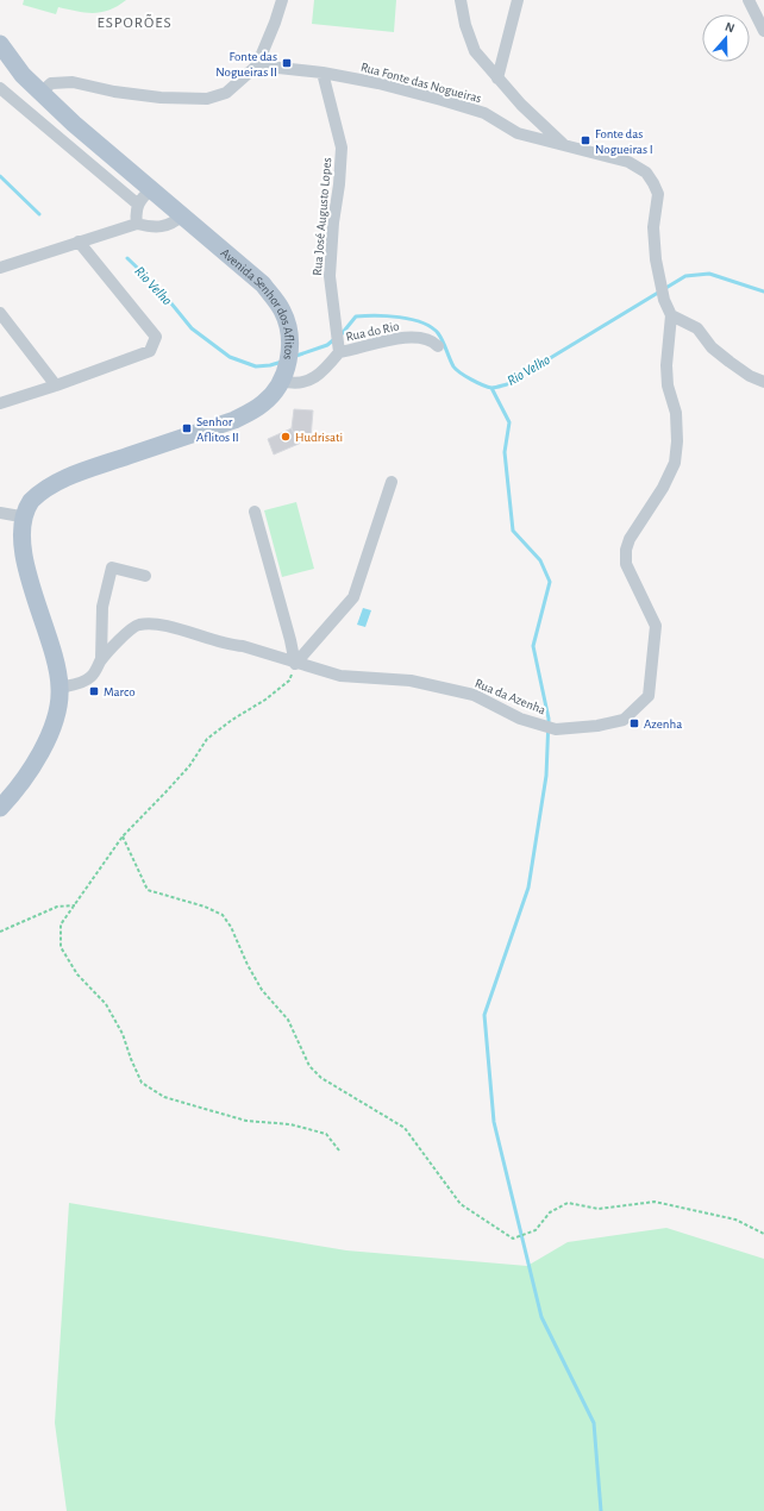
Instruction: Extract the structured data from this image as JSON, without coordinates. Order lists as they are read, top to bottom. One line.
{"streets":{"main road":["Avenida Senhor dos Aflitos"],"street":["Rua Fonte das Nogueiras","Rua José Augusto Lopes","Rua do Rio","Rua da Azenha"]},"crossings":[["Rua Fonte das Nogueiras","Rua José Augusto Lopes"],["Rua Fonte das Nogueiras","Rua da Azenha"],["Rua José Augusto Lopes","Rua do Rio"],["Avenida Senhor dos Aflitos","Rua da Azenha"]],"districts":["ESPORÕES"],"water":["Rio Velho"],"places":{"transit":["Fonte das Nogueiras II","Fonte das Nogueiras I","Senhor Aflitos II","Marco","Azenha"],"other":["Hudrisati"]},"north":"top"}
